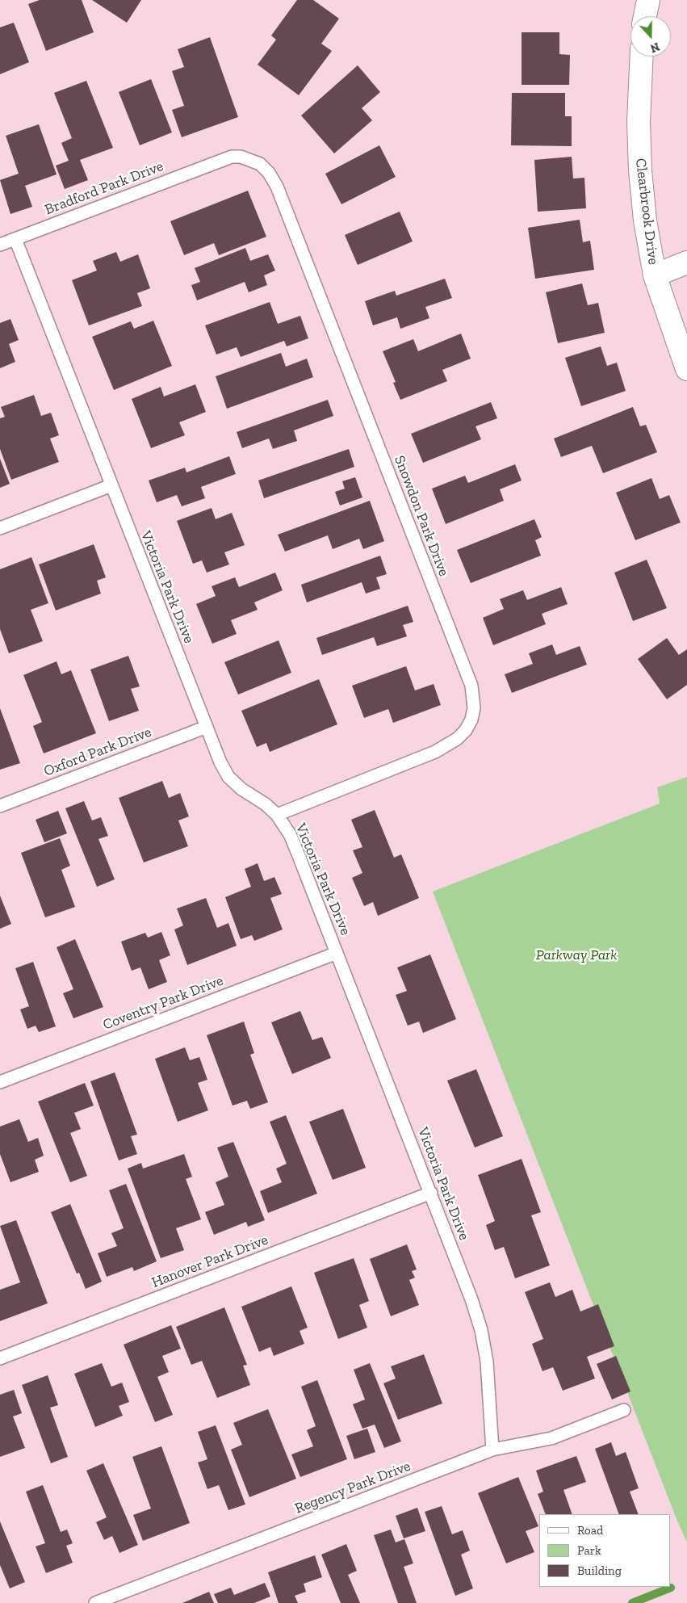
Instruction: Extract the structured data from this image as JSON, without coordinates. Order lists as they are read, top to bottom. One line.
{"streets":{"street":["Clearbrook Drive"],"lane":["Bradford Park Drive","Snowdon Park Drive","Victoria Park Drive","Oxford Park Drive","Coventry Park Drive","Hanover Park Drive","Regency Park Drive"]},"crossings":[["Bradford Park Drive","Snowdon Park Drive"],["Bradford Park Drive","Victoria Park Drive"],["Snowdon Park Drive","Victoria Park Drive"],["Victoria Park Drive","Oxford Park Drive"],["Victoria Park Drive","Coventry Park Drive"],["Victoria Park Drive","Hanover Park Drive"],["Victoria Park Drive","Regency Park Drive"]],"parks":["Parkway Park"],"legend":["Road","Park","Building"],"north":"bottom"}
